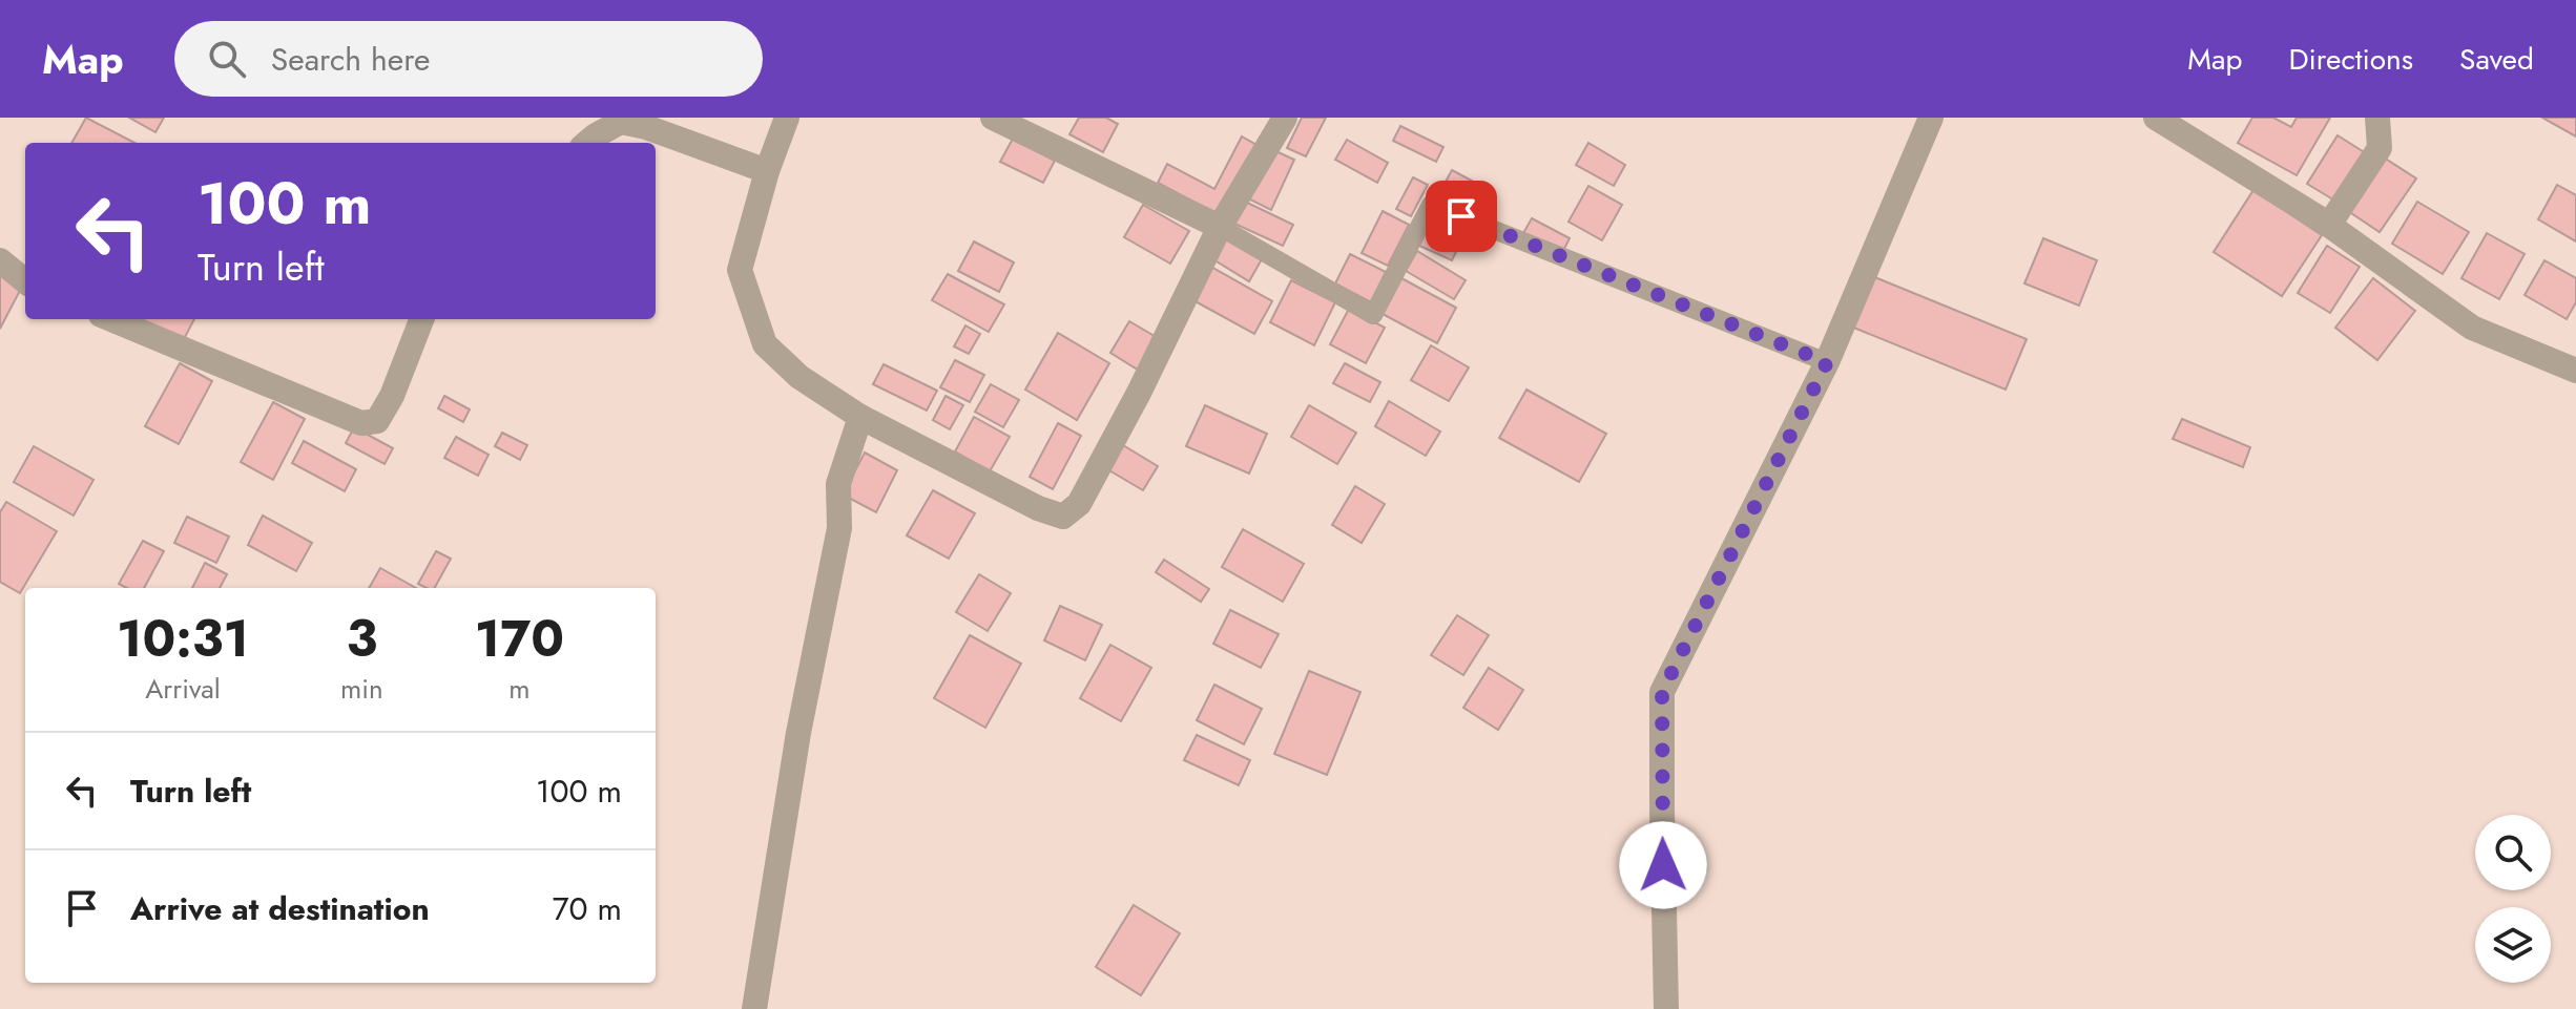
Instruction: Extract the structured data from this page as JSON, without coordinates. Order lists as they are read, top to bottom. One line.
{"page":{"header":"Map","search":"Search here","nav":["Map","Directions","Saved"],"turn":["100 m","Turn left"],"eta":["10:31","Arrival","3","min","170","m"],"list":[{"name":"Turn left","value":"100 m"},{"name":"Arrive at destination","value":"70 m"}]}}
